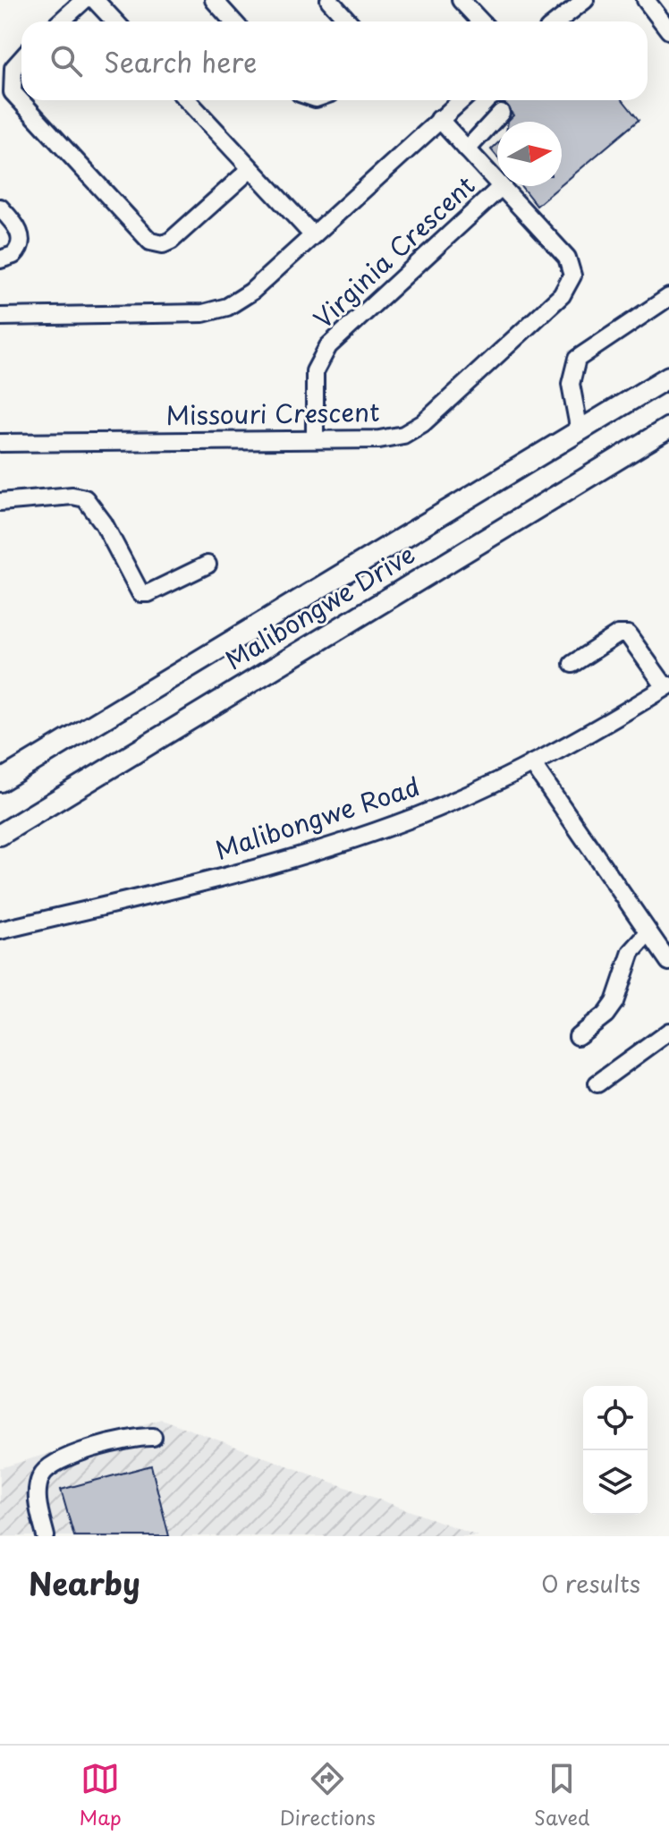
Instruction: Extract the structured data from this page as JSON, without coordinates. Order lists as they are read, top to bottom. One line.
{"streets":{"main road":["Malibongwe Drive"],"street":["Virginia Crescent","Missouri Crescent","Malibongwe Road"]},"crossings":[["Virginia Crescent","Missouri Crescent"]],"north":"right","page":{"search":"Search here","heading":["Nearby","0 results"],"nav":["Map","Directions","Saved"]}}
